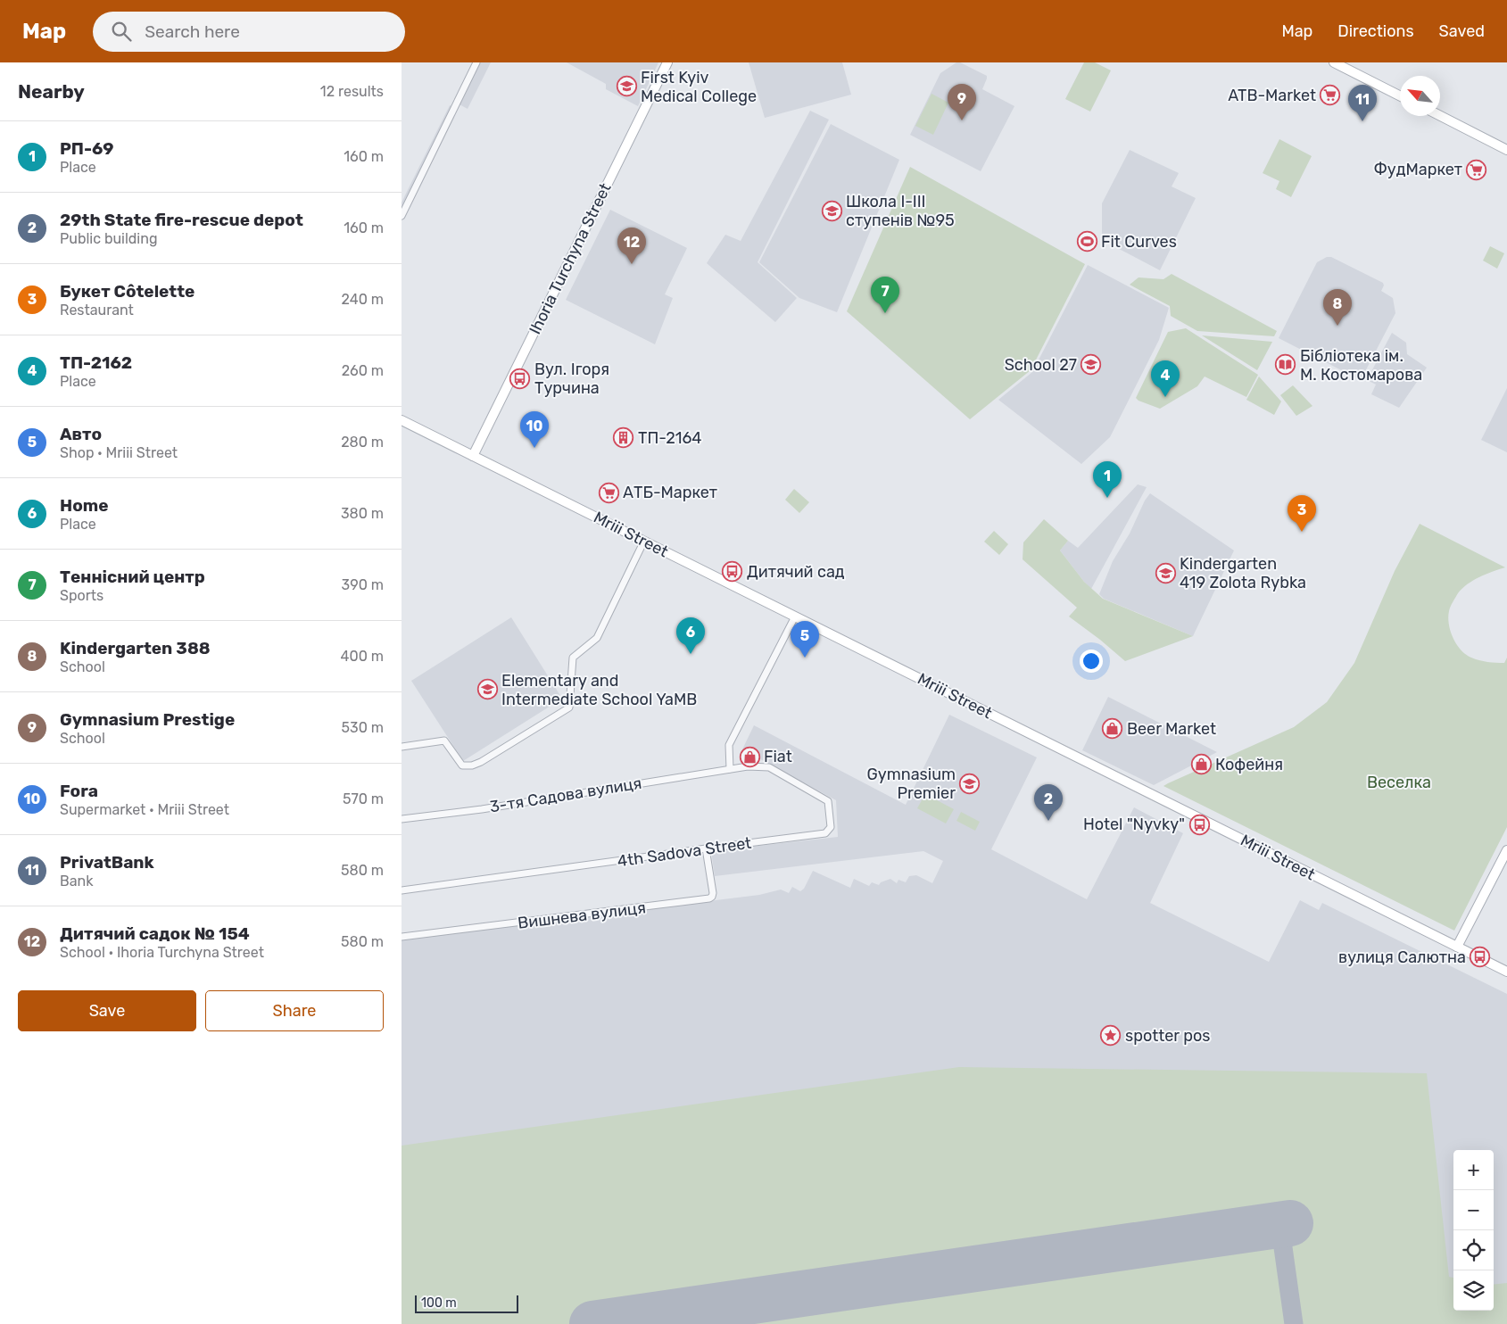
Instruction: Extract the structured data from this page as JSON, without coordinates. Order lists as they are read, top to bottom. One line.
{"streets":{"street":["Ihoria Turchyna Street","Mriii Street","3-тя Садова вулиця","4th Sadova Street","Вишнева вулиця"]},"crossings":[["Ihoria Turchyna Street","Mriii Street"],["3-тя Садова вулиця","4th Sadova Street"],["4th Sadova Street","Вишнева вулиця"]],"parks":["Веселка"],"places":{"school or university":["First Kyiv Medical College","Школа І-ІІІ ступенів №95","School 27","Kindergarten 419 Zolota Rybka","Elementary and Intermediate School YaMB","Gymnasium Premier"],"supermarket":["ATB-Market","ФудМаркет","АТБ-Маркет"],"sports":["Fit Curves"],"library":["Бібліотека ім. М. Костомарова"],"bus stop":["Вул. Ігоря Турчина","Дитячий сад","Hotel \"Nyvky\"","вулиця Салютна"],"building":["ТП-2164"],"shop":["Beer Market","Fiat","Кофейня"],"place":["spotter pos"]},"scale_bar":"100 m","north":"top left","page":{"header":"Map","search":"Search here","nav":["Map","Directions","Saved"],"heading":["Nearby","12 results"],"pins":["9","11","12","7","8","4","10","1","3","6","5","2"],"list":[{"mark":"1","name":"РП-69","note":"Place","value":"160 m"},{"mark":"2","name":"29th State fire-rescue depot","note":"Public building","value":"160 m"},{"mark":"3","name":"Букет Côtelette","note":"Restaurant","value":"240 m"},{"mark":"4","name":"ТП-2162","note":"Place","value":"260 m"},{"mark":"5","name":"Авто","note":"Shop · Mriii Street","value":"280 m"},{"mark":"6","name":"Home","note":"Place","value":"380 m"},{"mark":"7","name":"Теннісний центр","note":"Sports","value":"390 m"},{"mark":"8","name":"Kindergarten 388","note":"School","value":"400 m"},{"mark":"9","name":"Gymnasium Prestige","note":"School","value":"530 m"},{"mark":"10","name":"Fora","note":"Supermarket · Mriii Street","value":"570 m"},{"mark":"11","name":"PrivatBank","note":"Bank","value":"580 m"},{"mark":"12","name":"Дитячий садок № 154","note":"School · Ihoria Turchyna Street","value":"580 m"}],"buttons":["Save","Share"],"map_buttons":["+","−"],"scale":"100 m"}}
